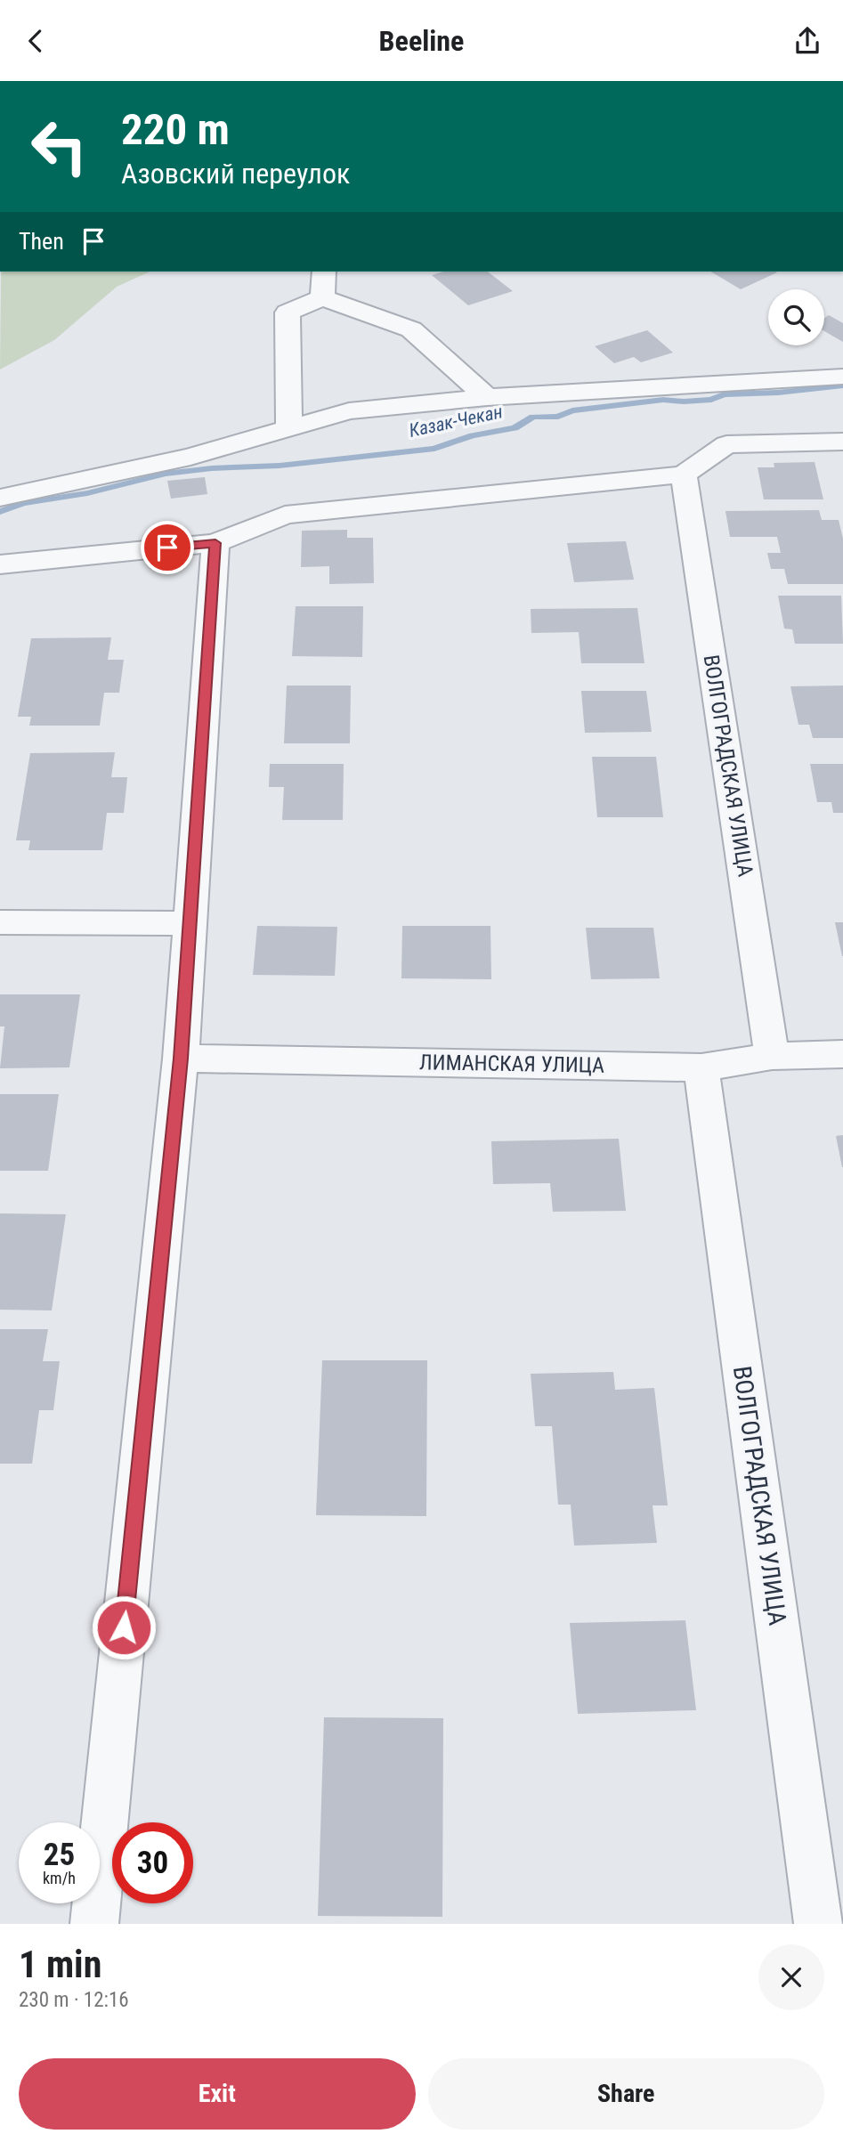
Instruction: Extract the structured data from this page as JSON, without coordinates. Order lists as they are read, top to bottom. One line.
{"streets":{"street":["ВОЛГОГРАДСКАЯ УЛИЦА","ЛИМАНСКАЯ УЛИЦА"]},"crossings":[["ВОЛГОГРАДСКАЯ УЛИЦА","ЛИМАНСКАЯ УЛИЦА"]],"water":["Казак-Чекан"],"page":{"header":"Beeline","turn":["220 m","Азовский переулок"],"then":"Then","speed":"25 km/h","limit":"30","heading":["1 min","230 m · 12:16"],"buttons":["Exit","Share"]}}
